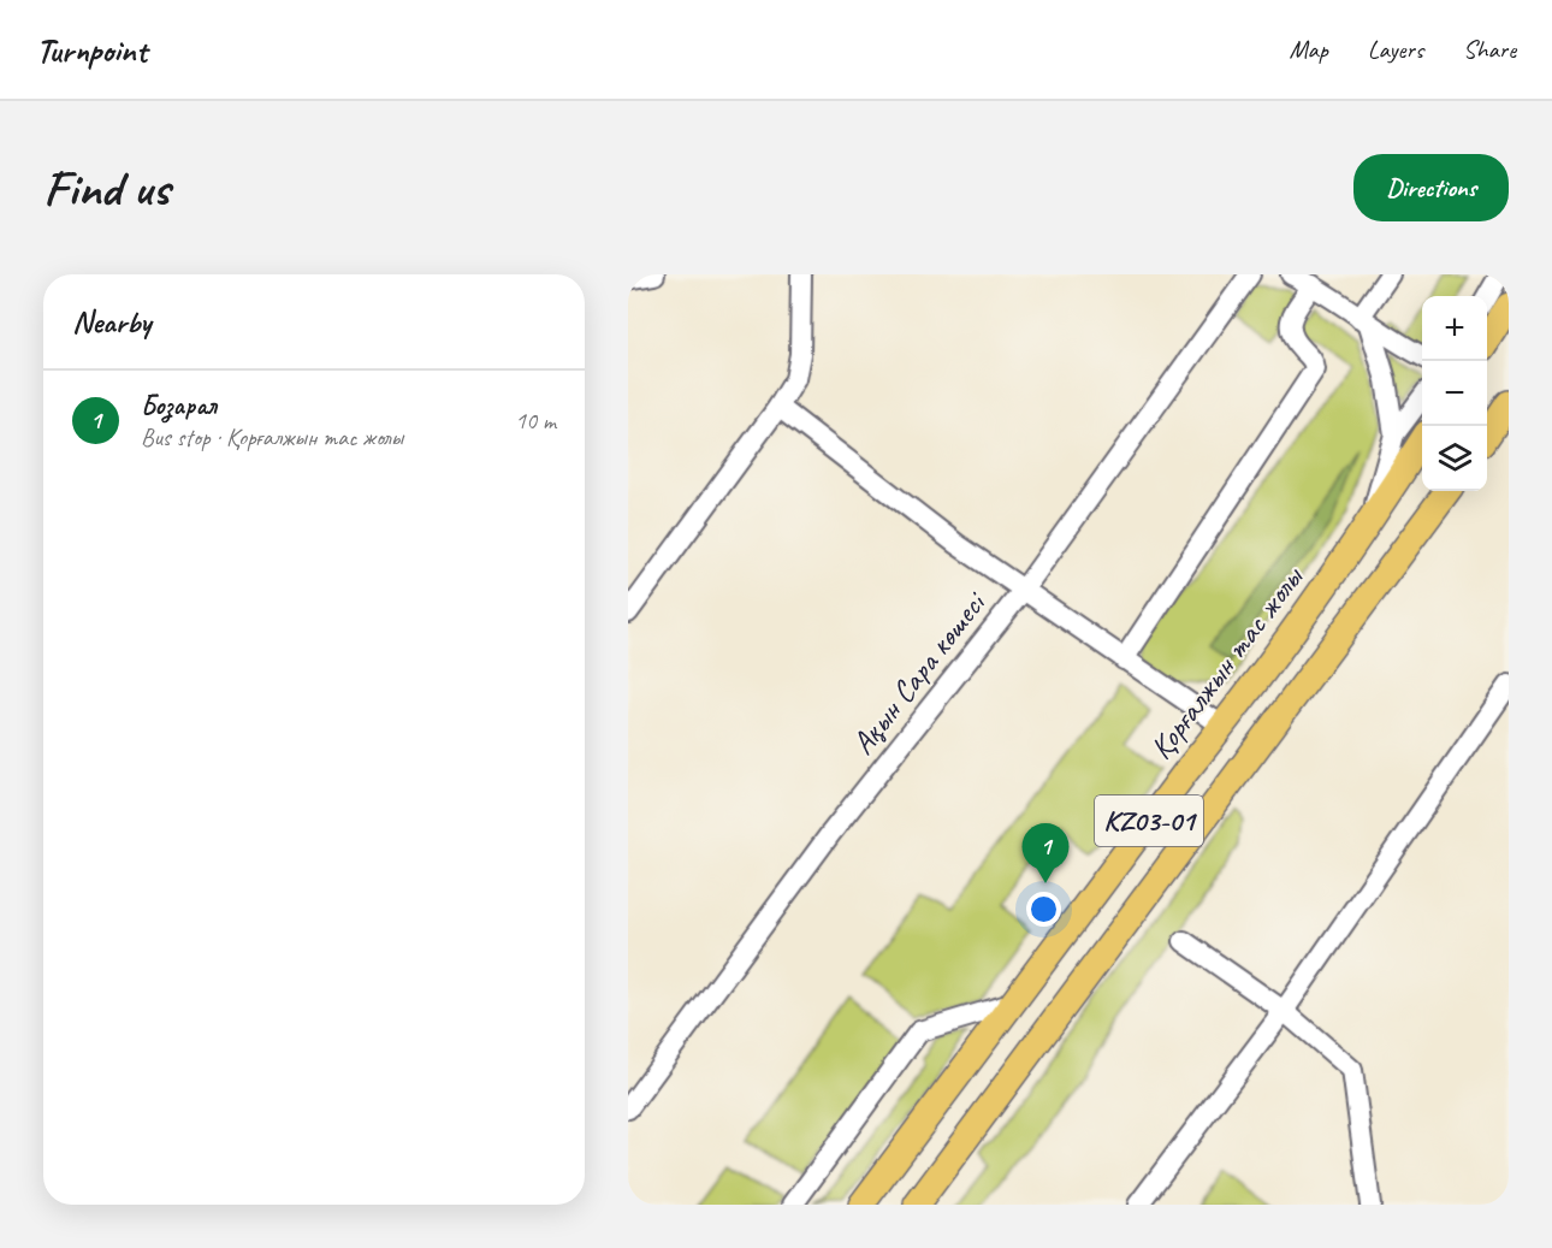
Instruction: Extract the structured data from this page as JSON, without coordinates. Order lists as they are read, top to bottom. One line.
{"streets":{"main road":["Қорғалжын тас жолы","KZ03-01"],"street":["Ақын Сара көшесі"]},"page":{"header":"Turnpoint","nav":["Map","Layers","Share"],"buttons":"Directions","title":"Find us","heading":"Nearby","map_buttons":["+","−"],"list":[{"mark":"1","name":"Бозарал","note":"Bus stop · Қорғалжын тас жолы","value":"10 m"}],"pins":"1"}}
